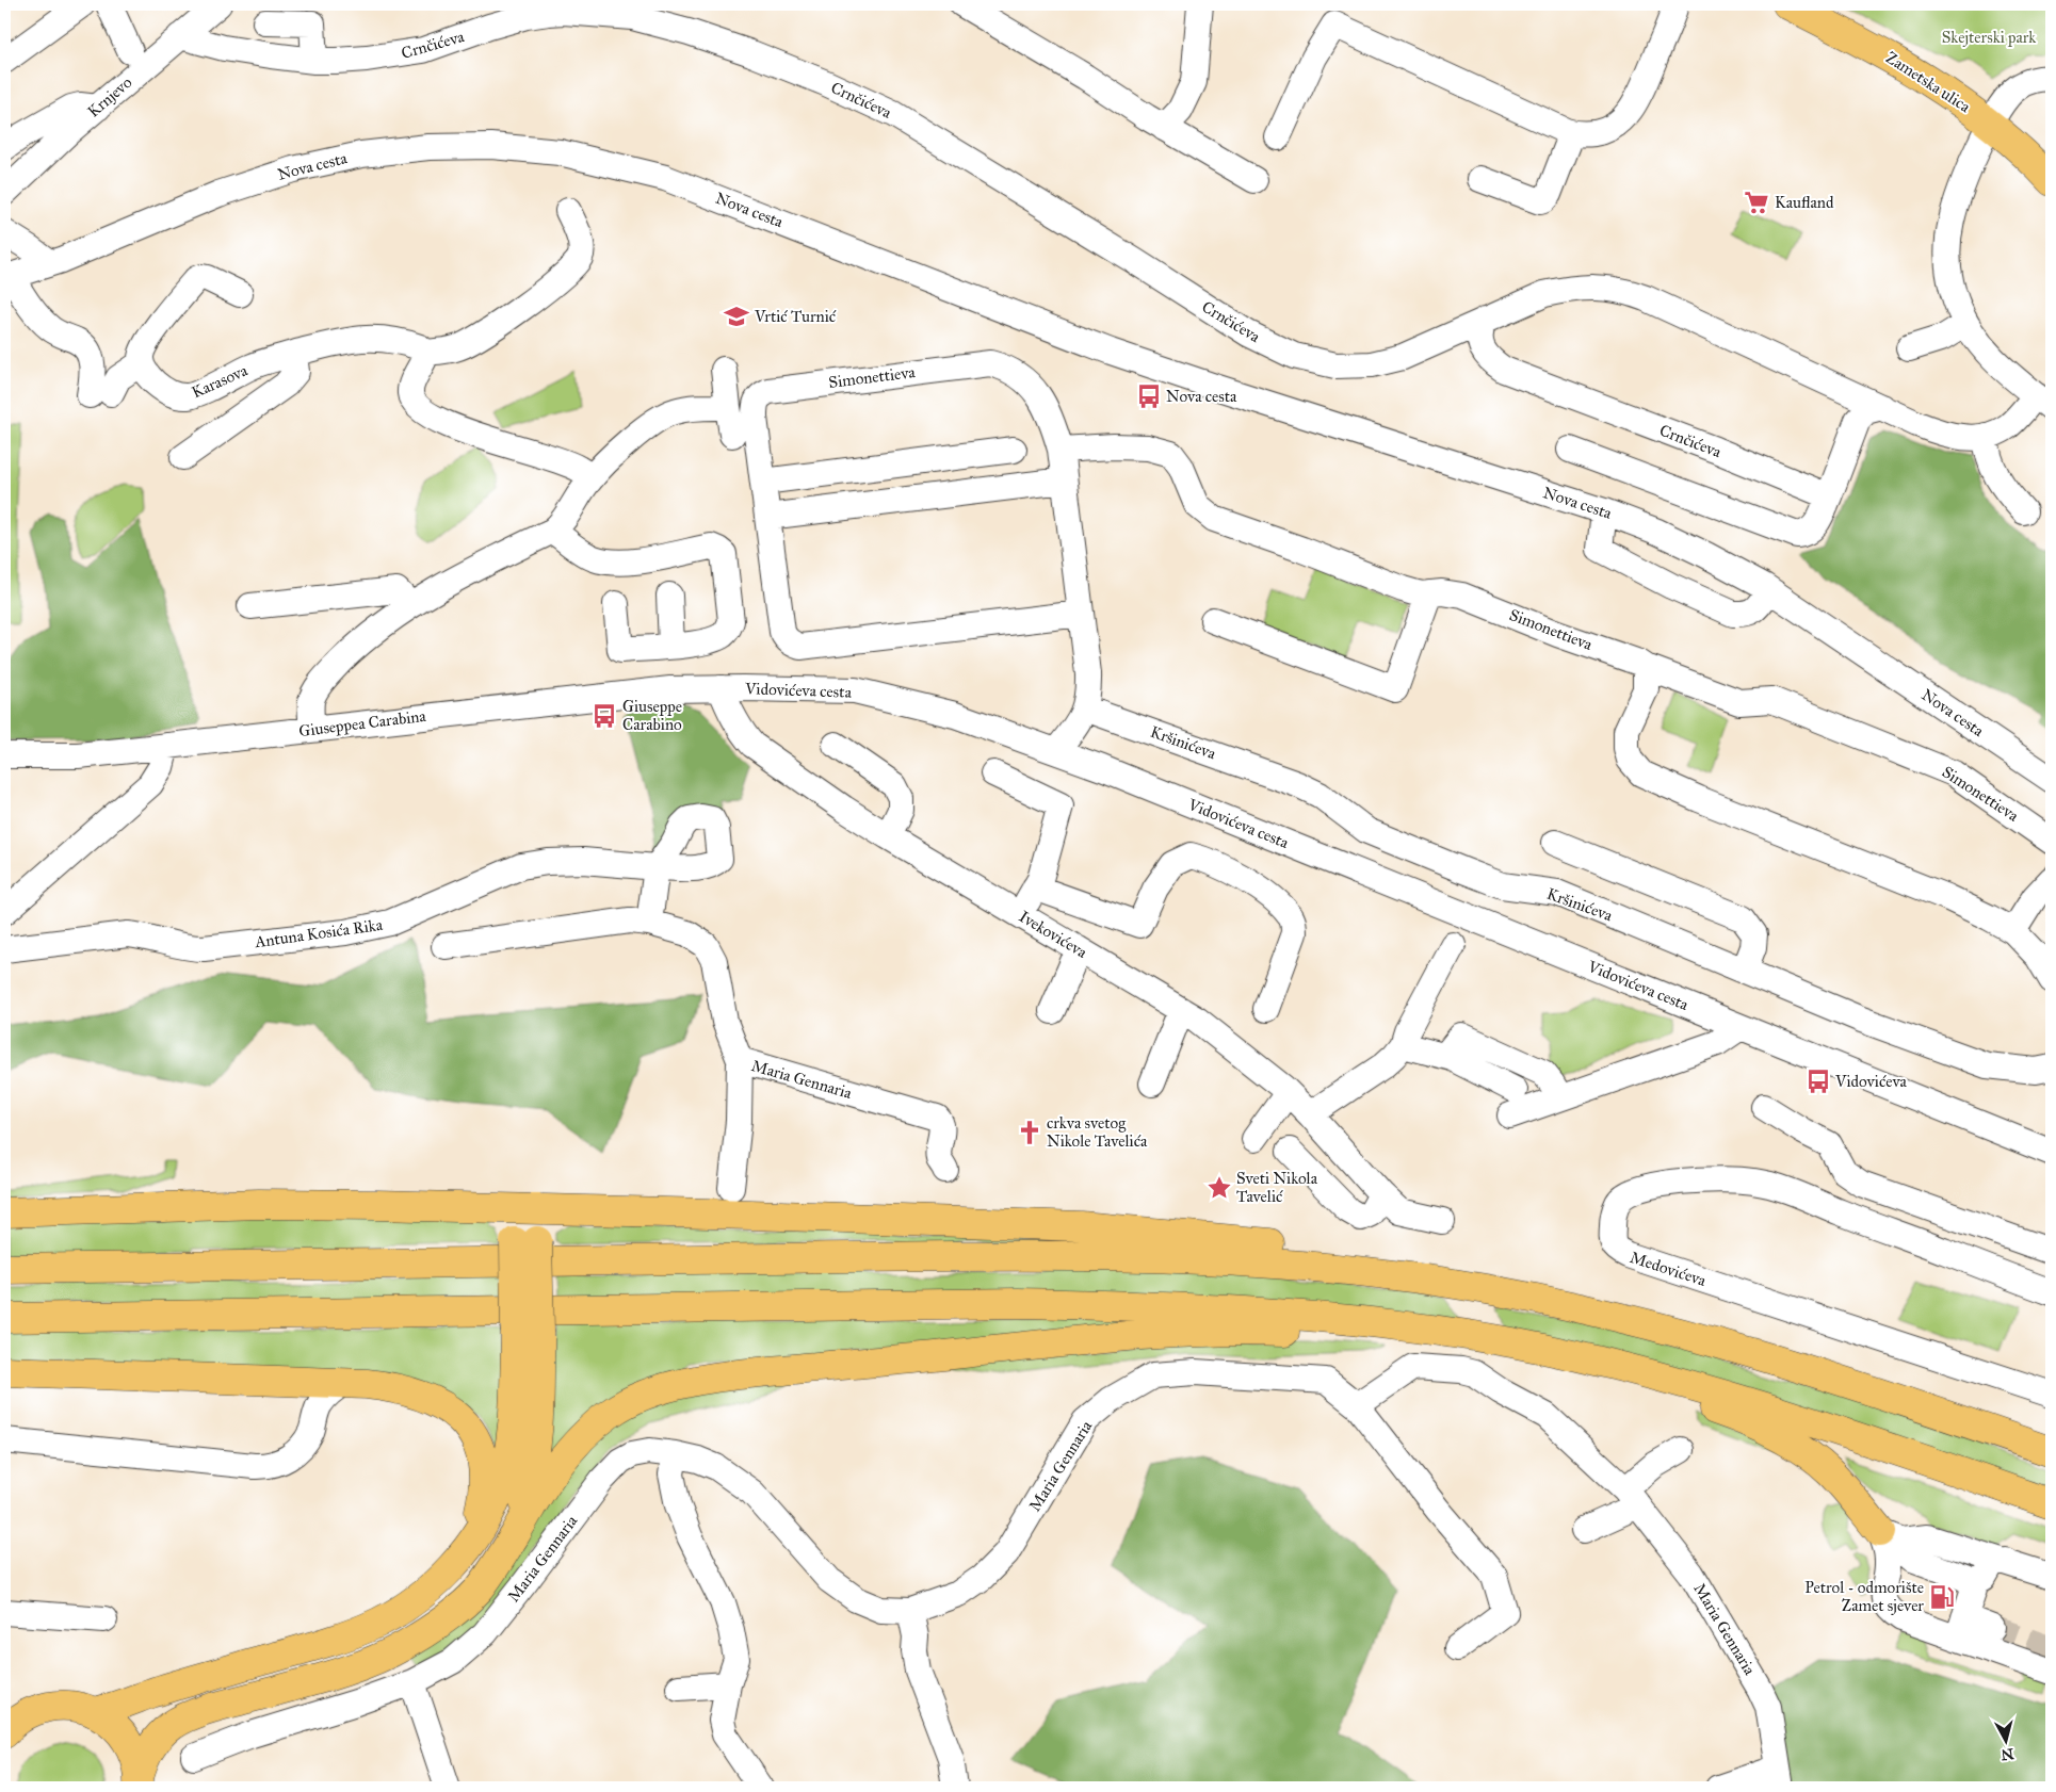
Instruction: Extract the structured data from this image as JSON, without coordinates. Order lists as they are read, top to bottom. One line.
{"streets":{"main road":["Zametska ulica"],"street":["Crnčićeva","Krnjevo","Nova cesta","Simonettieva","Karasova","Vidovićeva cesta","Giuseppea Carabina","Kršinićeva","Antuna Kosića Rika","Ivekovićeva","Maria Gennaria","Medovićeva"]},"crossings":[["Crnčićeva","Krnjevo"],["Simonettieva","Vidovićeva cesta"],["Simonettieva","Kršinićeva"],["Vidovićeva cesta","Giuseppea Carabina"],["Vidovićeva cesta","Ivekovićeva"],["Giuseppea Carabina","Ivekovićeva"]],"parks":["Skejterski park"],"places":{"supermarket":["Kaufland"],"school or university":["Vrtić Turnić"],"bus stop":["Nova cesta","Giuseppe Carabino","Vidovićeva"],"church":["crkva svetog Nikole Tavelića"],"place":["Sveti Nikola Tavelić"],"fuel station":["Petrol - odmorište Zamet sjever"]},"north":"bottom"}
